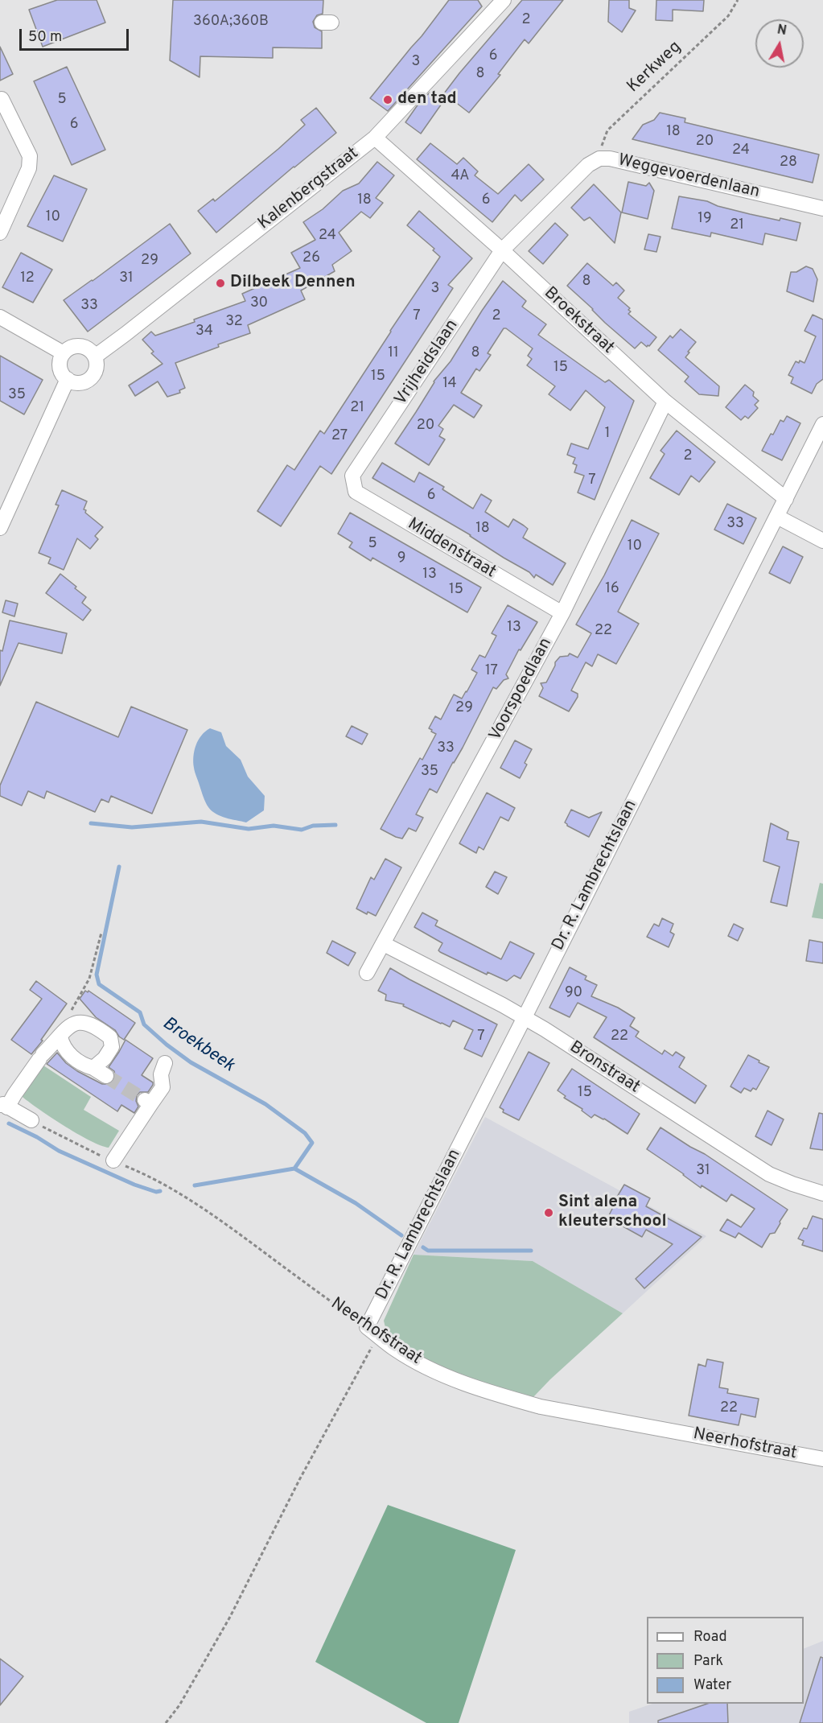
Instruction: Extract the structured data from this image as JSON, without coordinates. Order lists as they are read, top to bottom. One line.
{"streets":{"street":["Weggevoerdenlaan","Kalenbergstraat","Broekstraat","Vrijheidslaan","Middenstraat","Voorspoedlaan","Dr. R. Lambrechtslaan","Bronstraat","Neerhofstraat"],"path":["Kerkweg"]},"crossings":[["Kerkweg","Weggevoerdenlaan"],["Weggevoerdenlaan","Broekstraat"],["Weggevoerdenlaan","Vrijheidslaan"],["Kalenbergstraat","Broekstraat"],["Broekstraat","Vrijheidslaan"],["Broekstraat","Voorspoedlaan"],["Broekstraat","Dr. R. Lambrechtslaan"],["Vrijheidslaan","Middenstraat"],["Middenstraat","Voorspoedlaan"],["Voorspoedlaan","Bronstraat"],["Dr. R. Lambrechtslaan","Bronstraat"],["Dr. R. Lambrechtslaan","Neerhofstraat"]],"water":["Broekbeek"],"places":["den tad","Dilbeek Dennen","Sint alena kleuterschool"],"house_numbers":["2","360A;360B","6","3","8","5","6","18","20","24","28","4A","18","6","10","19","21","24","26","29","12","31","8","3","30","33","7","2","32","34","11","8","15","15","14","35","21","20","1","27","2","7","6","33","18","5","10","9","13","16","15","13","22","17","29","33","35","90","7","22","15","31","22"],"legend":["Road","Park","Water"],"scale_bar":"50 m","north":"top"}
